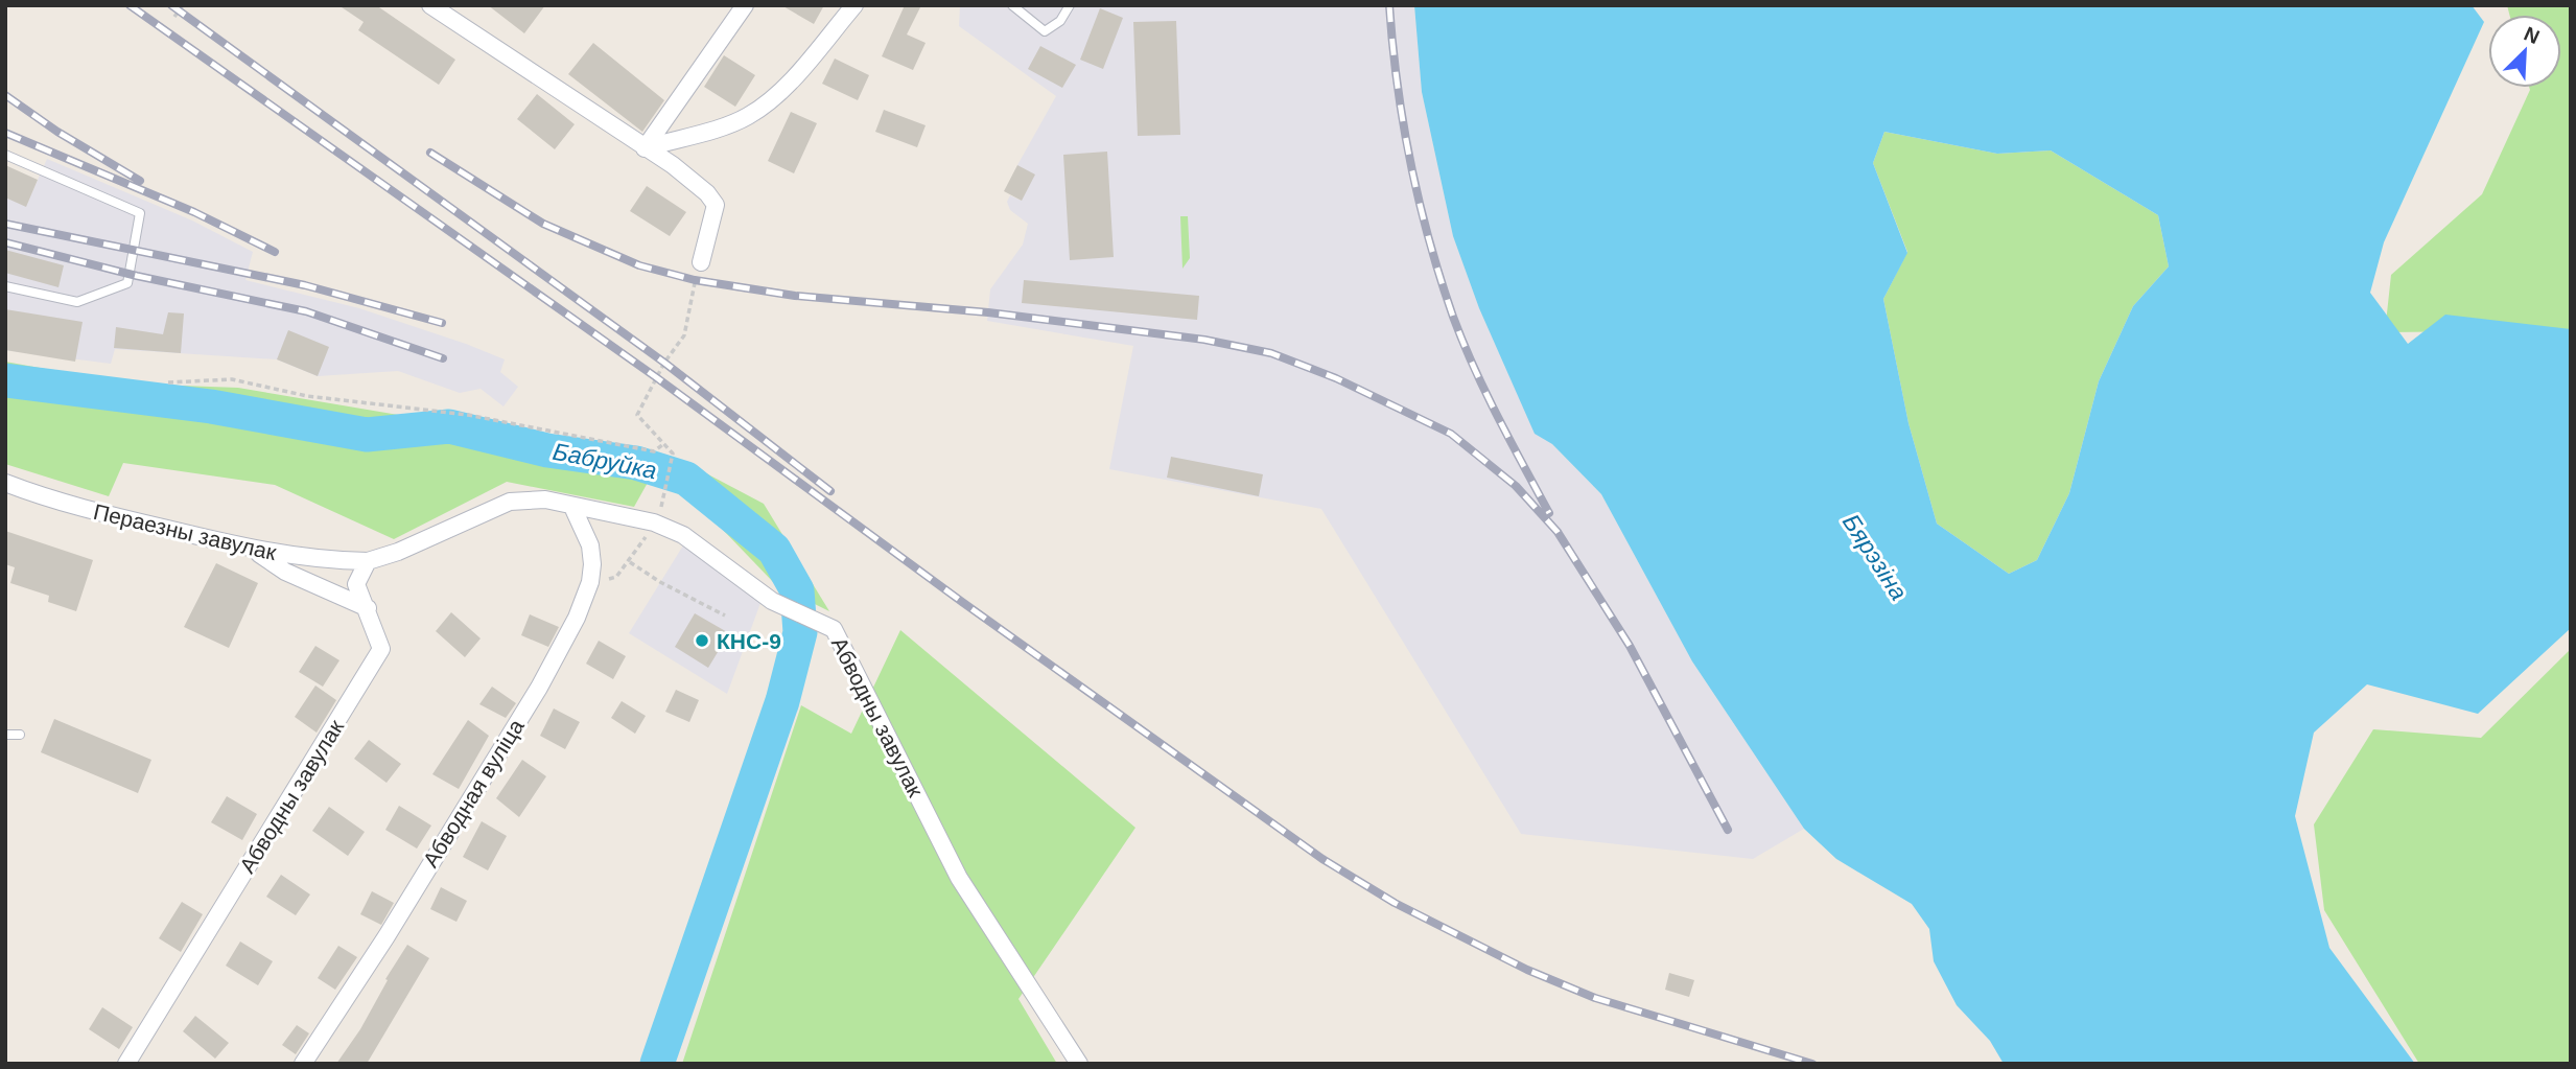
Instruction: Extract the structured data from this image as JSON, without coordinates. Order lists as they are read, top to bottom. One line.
{"streets":{"street":["Пераезны завулак","Абводны завулак","Абводная вуліца"]},"crossings":[["Пераезны завулак","Абводны завулак"],["Абводны завулак","Абводная вуліца"]],"water":["Бабруйка","Бярэзіна"],"places":["КНС-9"],"north":"top right"}
